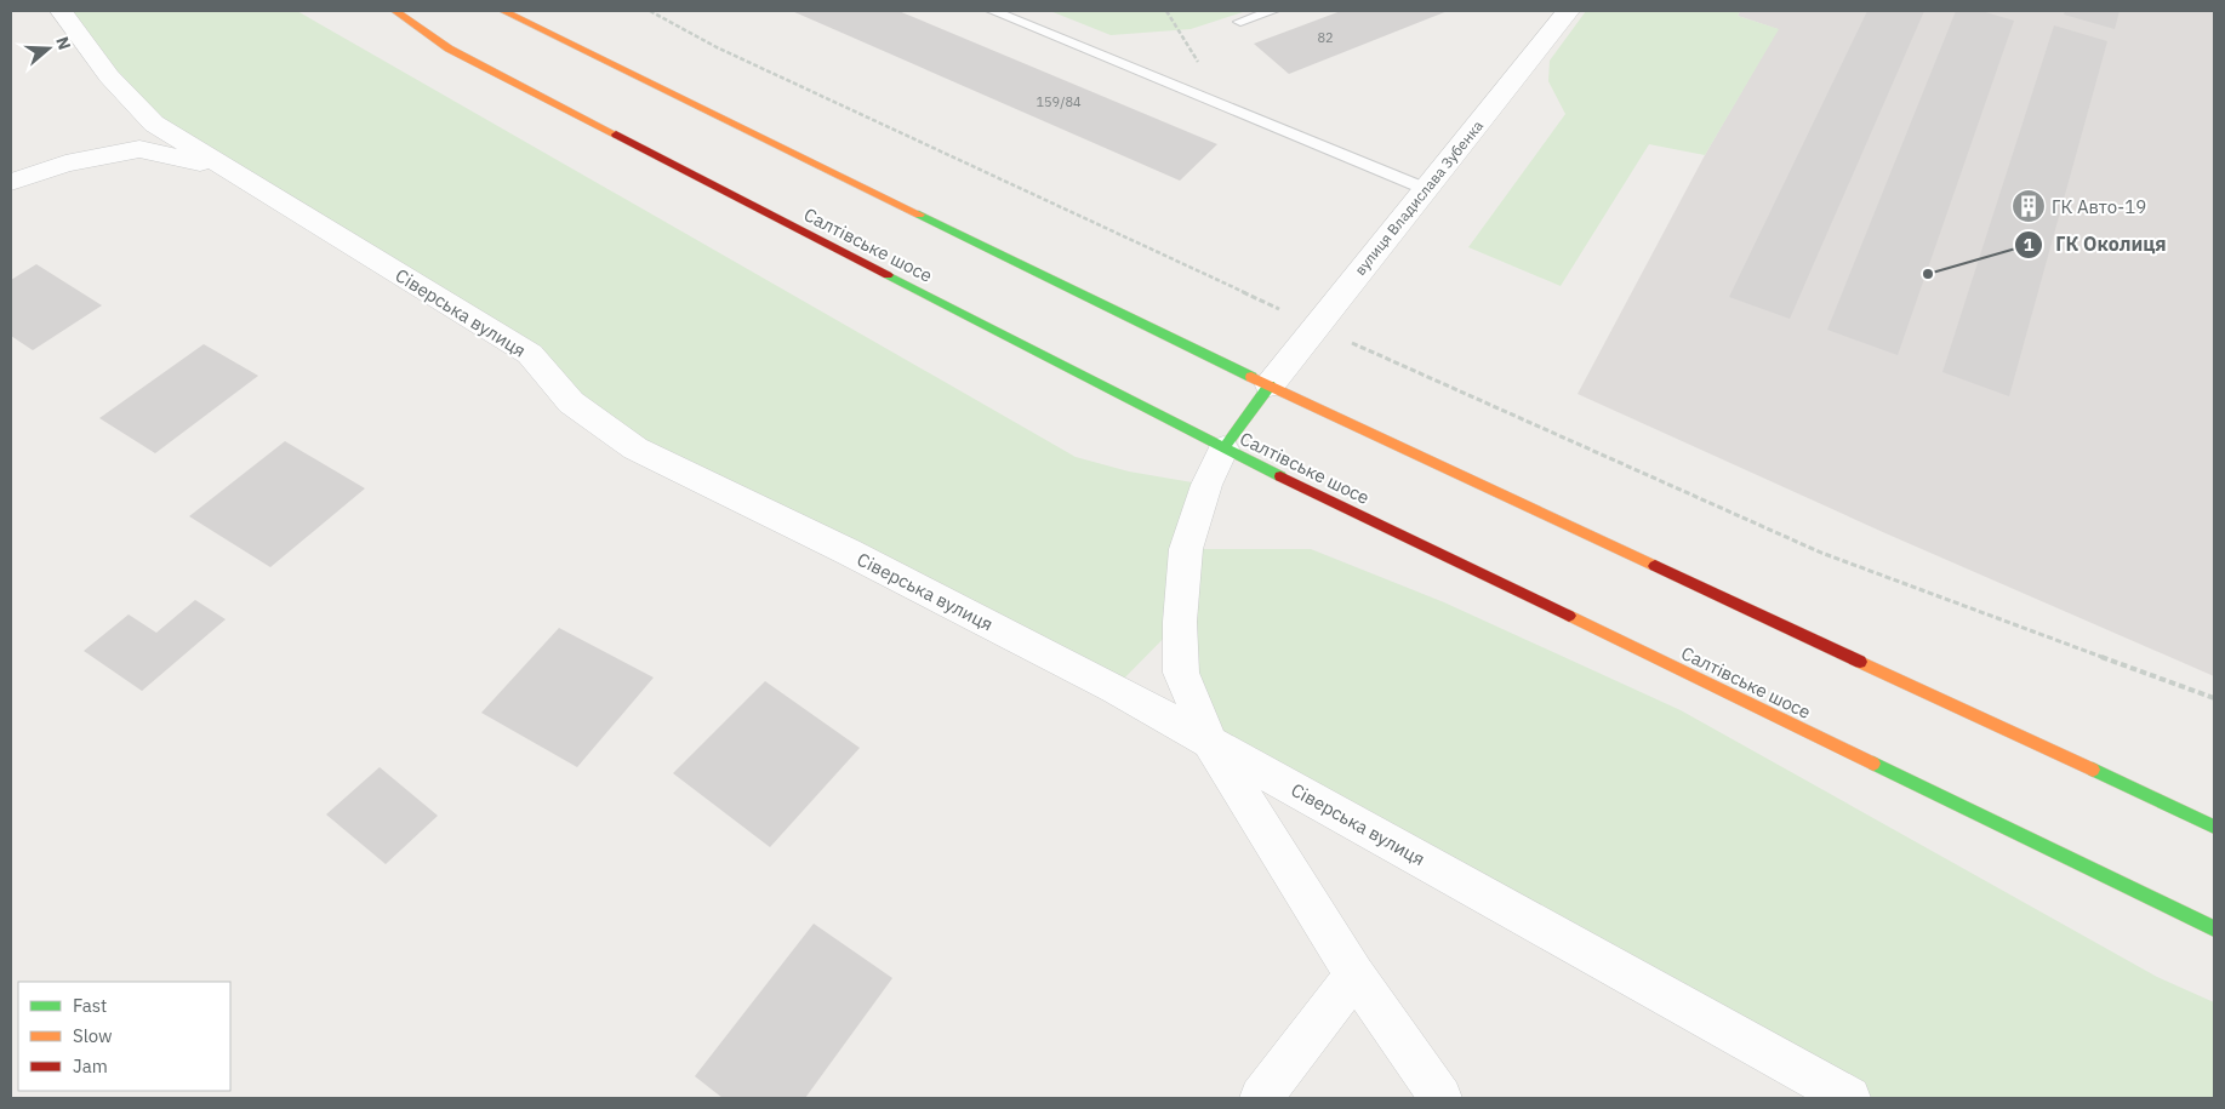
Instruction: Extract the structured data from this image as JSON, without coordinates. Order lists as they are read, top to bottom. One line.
{"streets":{"main road":["Салтівське шосе"],"street":["вулиця Владислава Зубенка","Сіверська вулиця"]},"places":{"building":["ГК Авто-19"],"other":["ГК Околиця"]},"house_numbers":["82","159/84"],"legend":["Fast","Slow","Jam"],"north":"right"}
